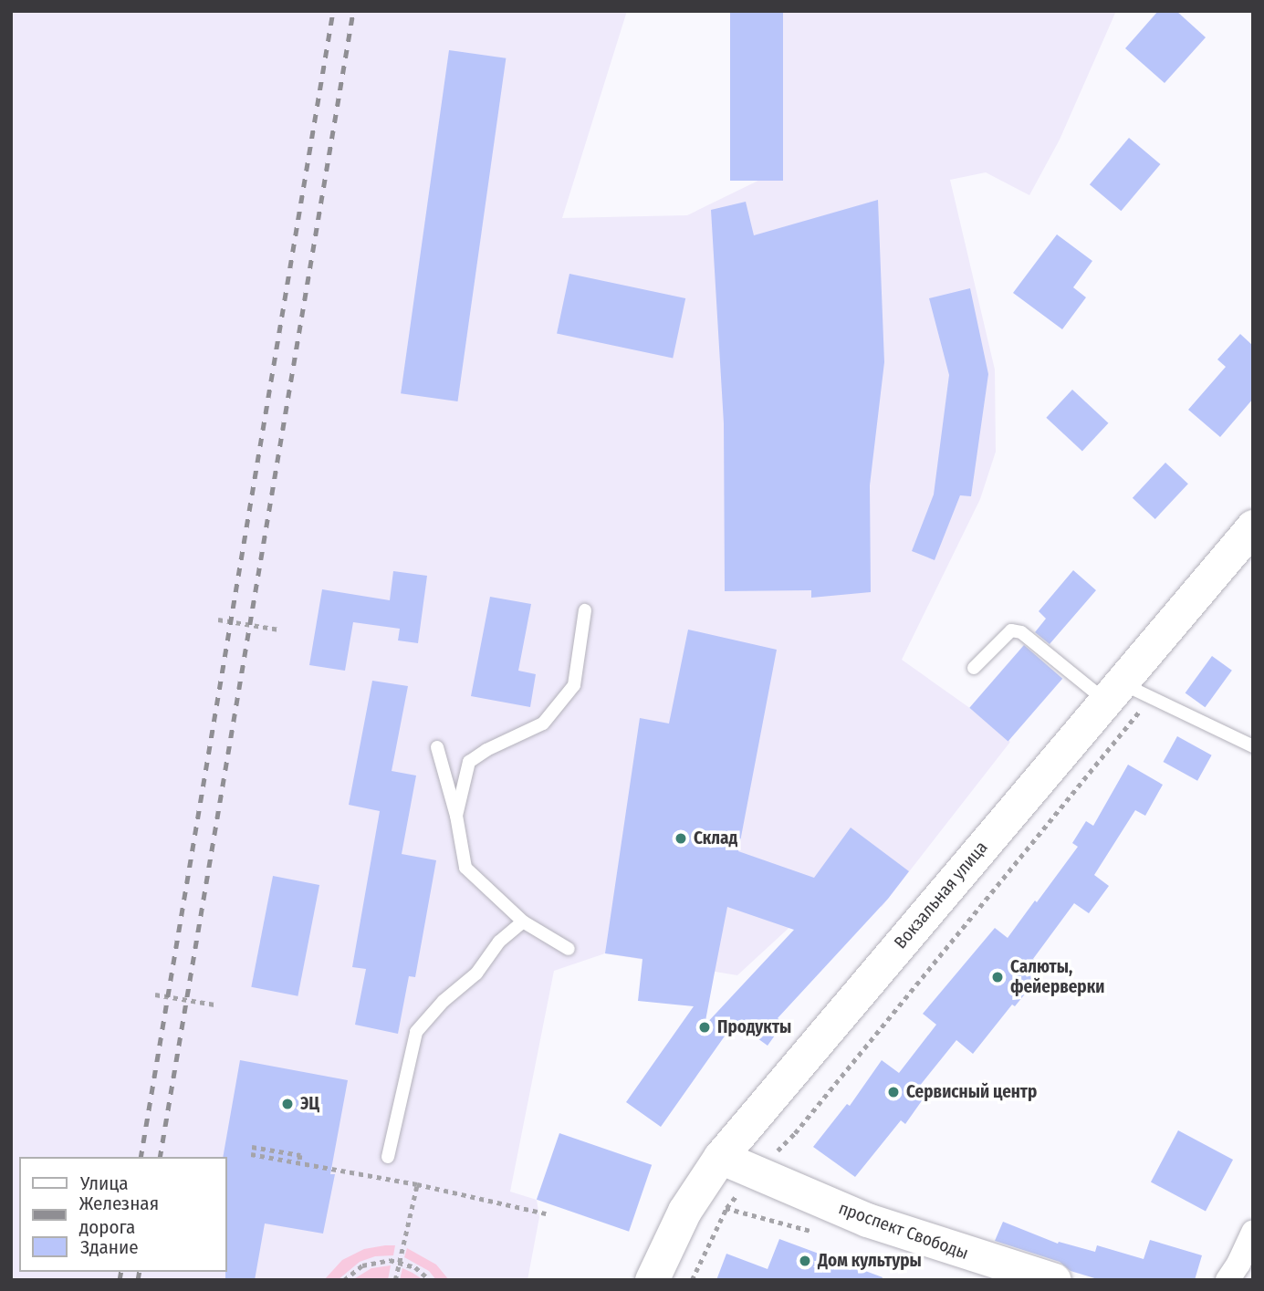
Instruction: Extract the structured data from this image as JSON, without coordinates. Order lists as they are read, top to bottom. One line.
{"streets":{"main road":["Вокзальная улица","проспект Свободы"]},"crossings":[["Вокзальная улица","проспект Свободы"]],"places":["Склад","Салюты, фейерверки","Продукты","Сервисный центр","ЭЦ","Дом культуры"],"legend":["Улица","Железная дорога","Здание"]}
